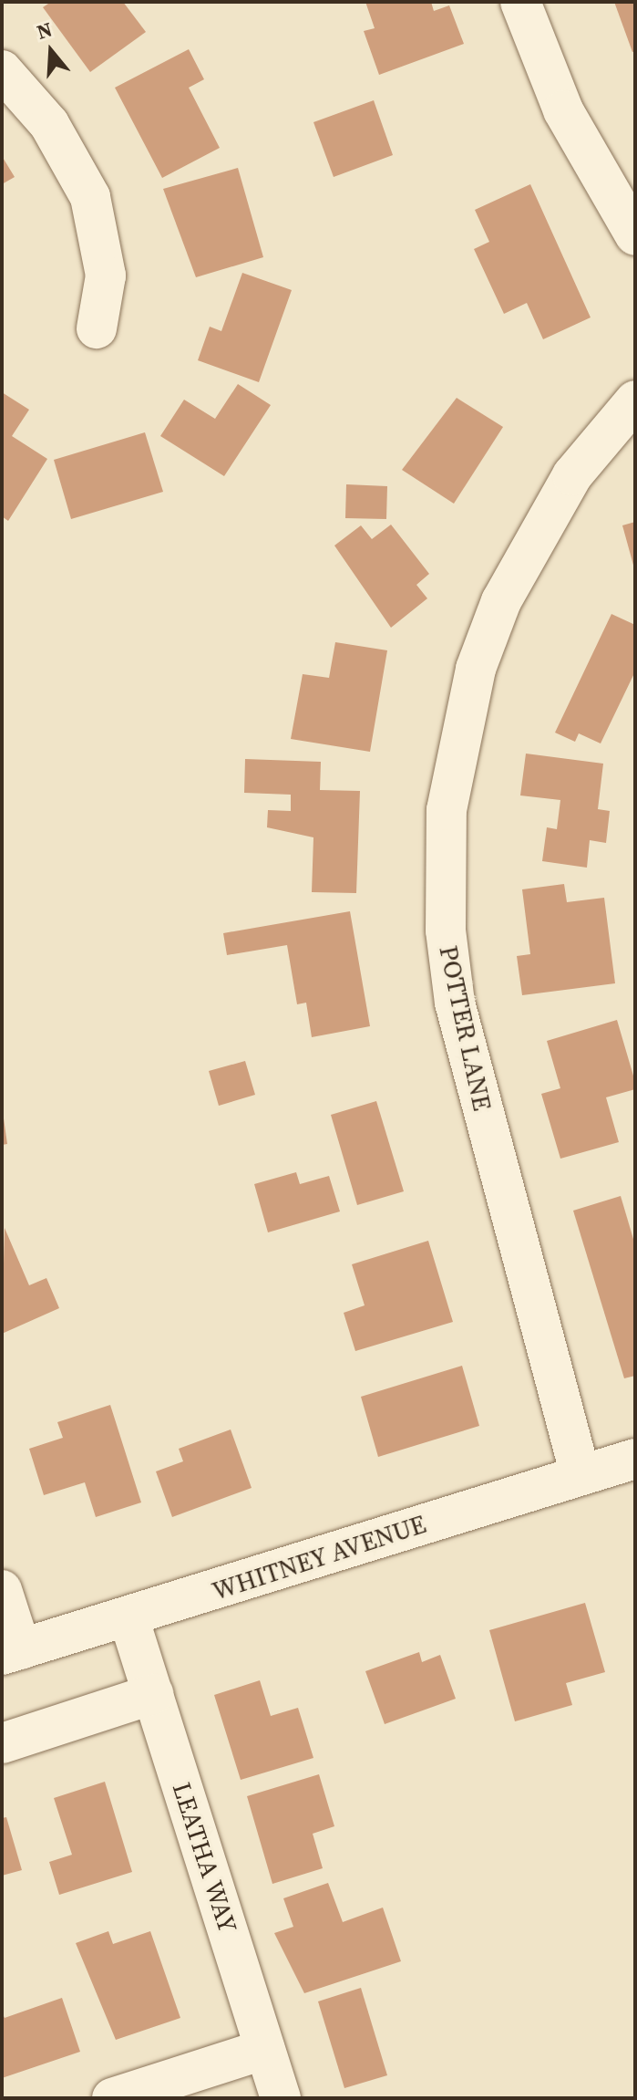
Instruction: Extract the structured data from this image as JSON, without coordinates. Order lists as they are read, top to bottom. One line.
{"streets":{"street":["POTTER LANE","WHITNEY AVENUE","LEATHA WAY"]},"crossings":[["POTTER LANE","WHITNEY AVENUE"],["WHITNEY AVENUE","LEATHA WAY"]],"north":"top"}
